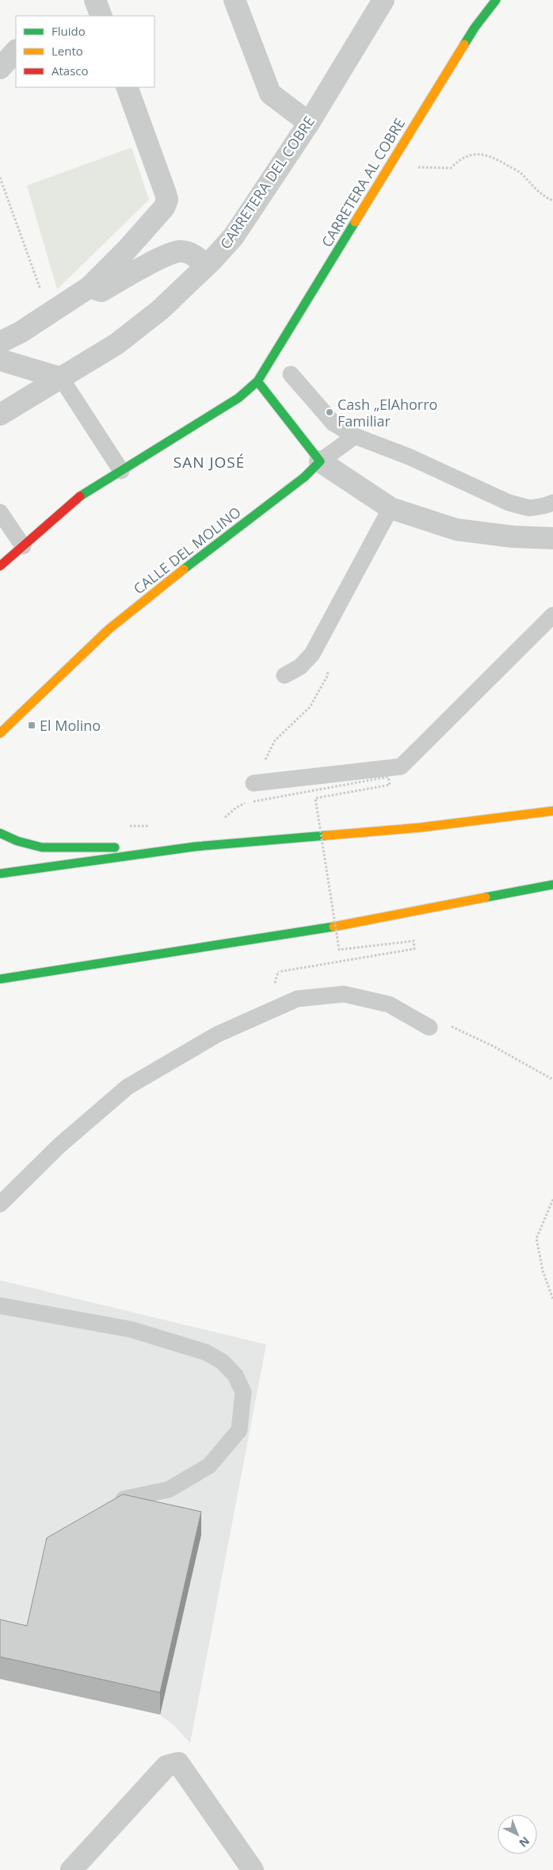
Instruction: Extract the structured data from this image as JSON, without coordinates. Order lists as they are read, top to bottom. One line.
{"streets":{"main road":["CARRETERA AL COBRE","CALLE DEL MOLINO"],"street":["CARRETERA DEL COBRE"]},"districts":["SAN JOSÉ"],"places":{"other":["Cash „ElAhorro Familiar"],"transit":["El Molino"]},"legend":["Fluido","Lento","Atasco"],"north":"bottom right"}
